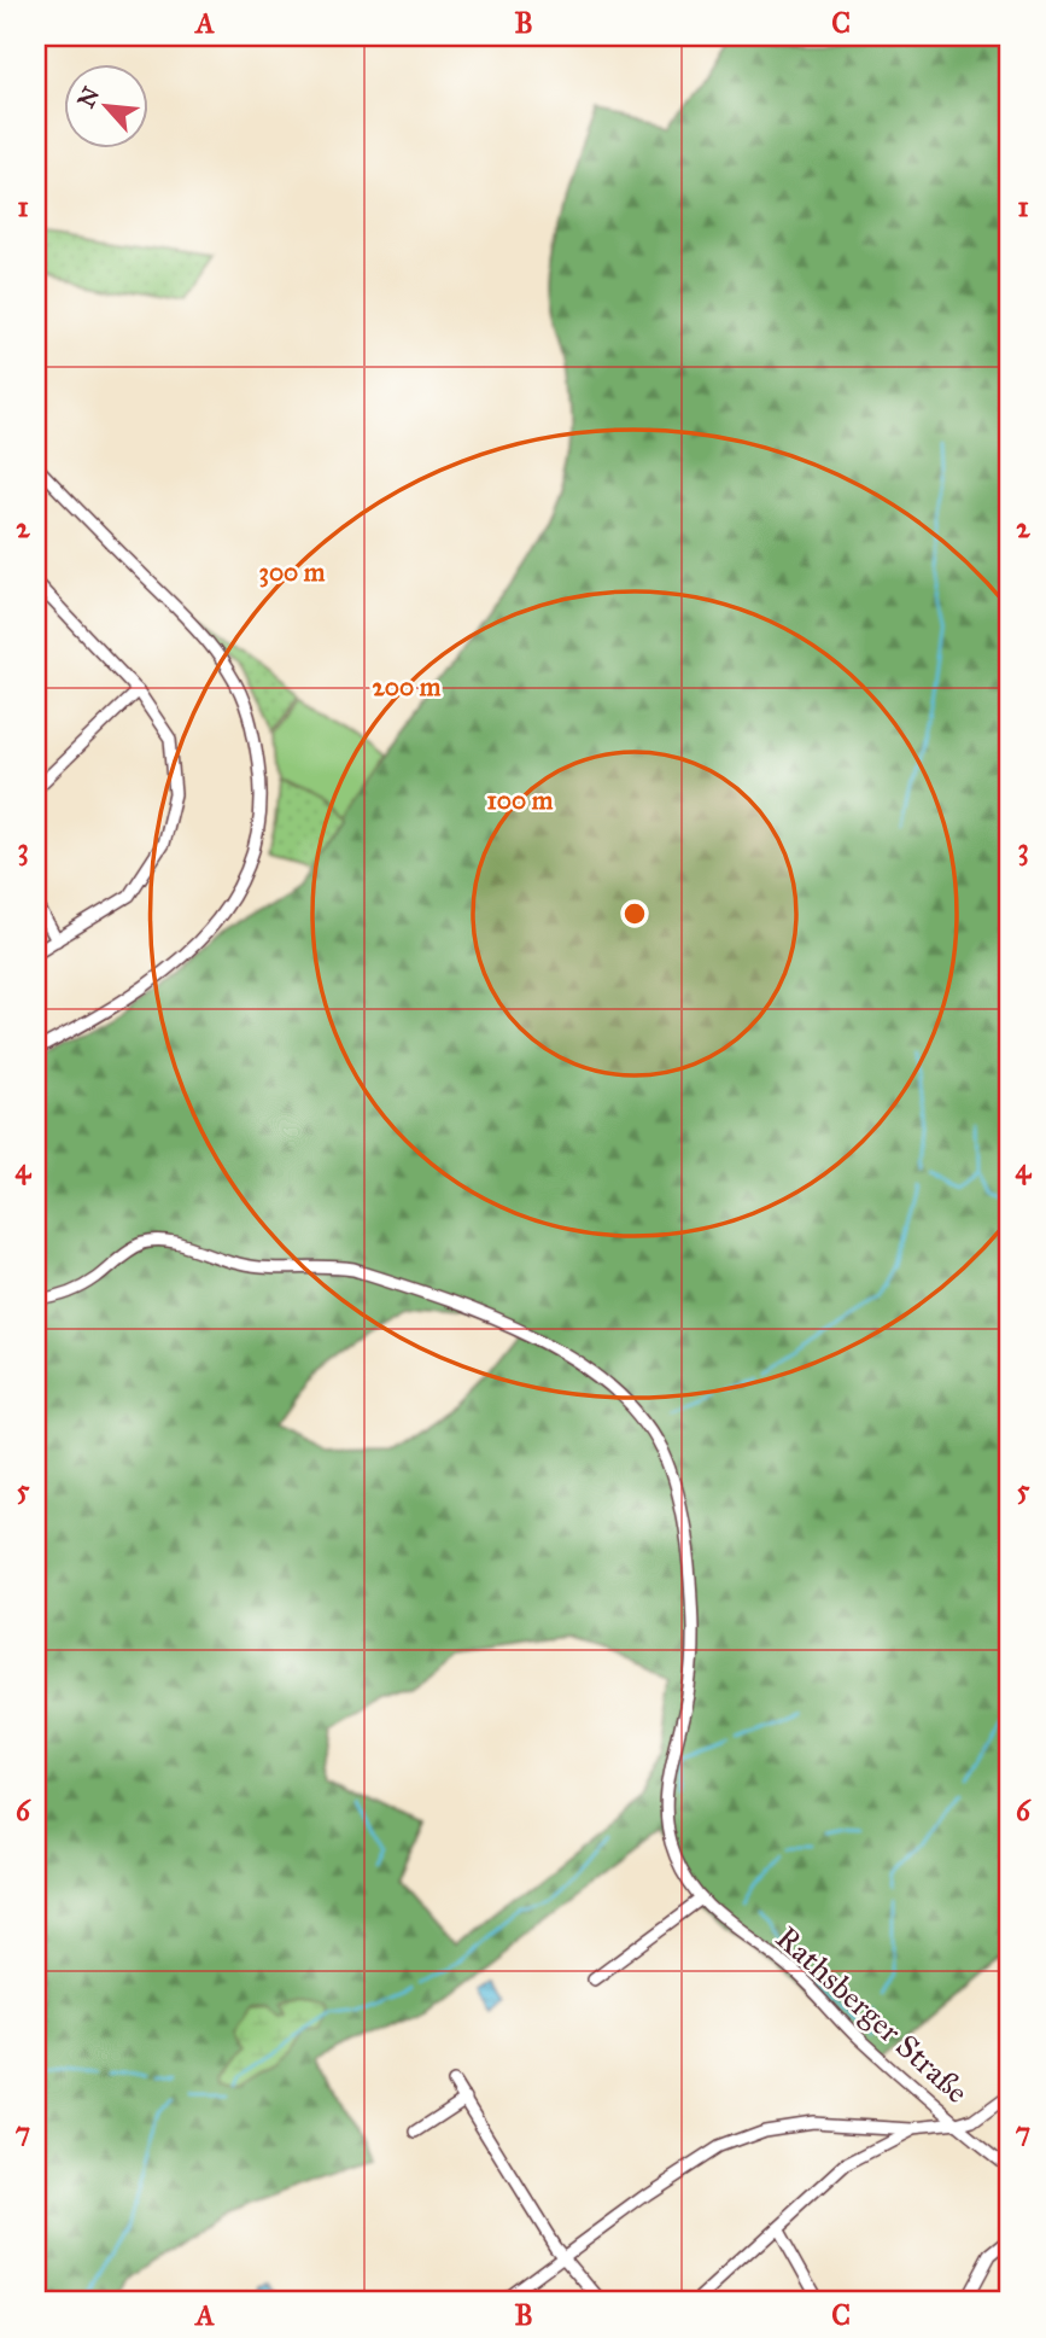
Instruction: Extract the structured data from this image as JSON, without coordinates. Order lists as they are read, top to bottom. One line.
{"streets":{"street":["Rathsberger Straße"]},"north":"top left","grid":{"columns":["A","B","C"],"rows":["1","2","3","4","5","6","7"]},"rings":["300 m","200 m","100 m"]}
